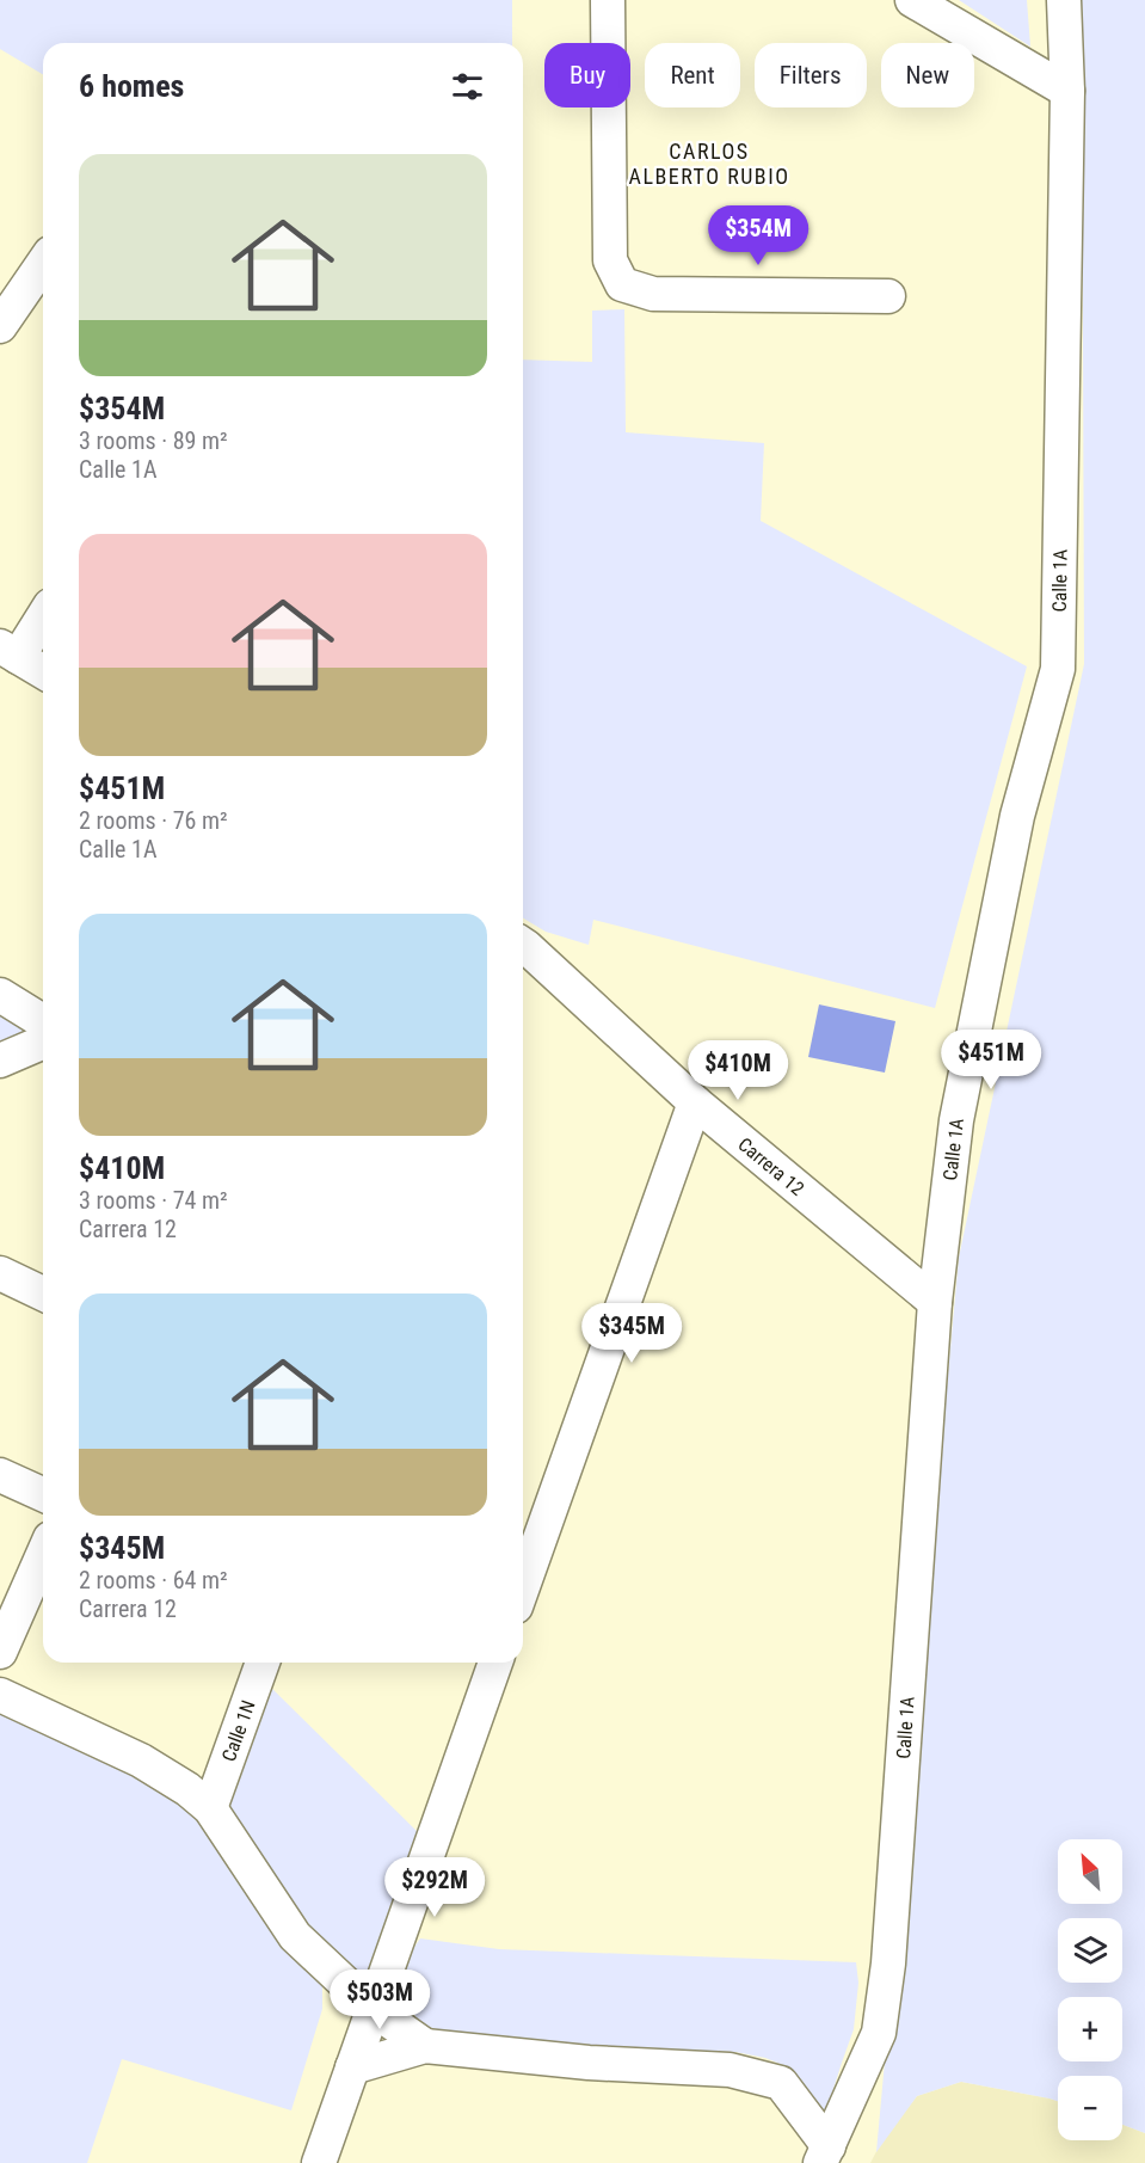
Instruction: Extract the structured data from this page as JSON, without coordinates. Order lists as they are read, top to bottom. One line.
{"streets":{"street":["Calle 1A","Carrera 12","Calle 1N"]},"crossings":[["Calle 1A","Carrera 12"]],"districts":["CARLOS ALBERTO RUBIO"],"north":"top left","page":{"chip":["Buy","Rent","Filters","New"],"heading":"6 homes","list":[{"name":"$354M","note":"3 rooms · 89 m² · Calle 1A"},{"name":"$451M","note":"2 rooms · 76 m² · Calle 1A"},{"name":"$410M","note":"3 rooms · 74 m² · Carrera 12"},{"name":"$345M","note":"2 rooms · 64 m² · Carrera 12"}],"price":["$354M","$451M","$410M","$345M","$292M","$503M"],"map_buttons":["+","−"]}}
